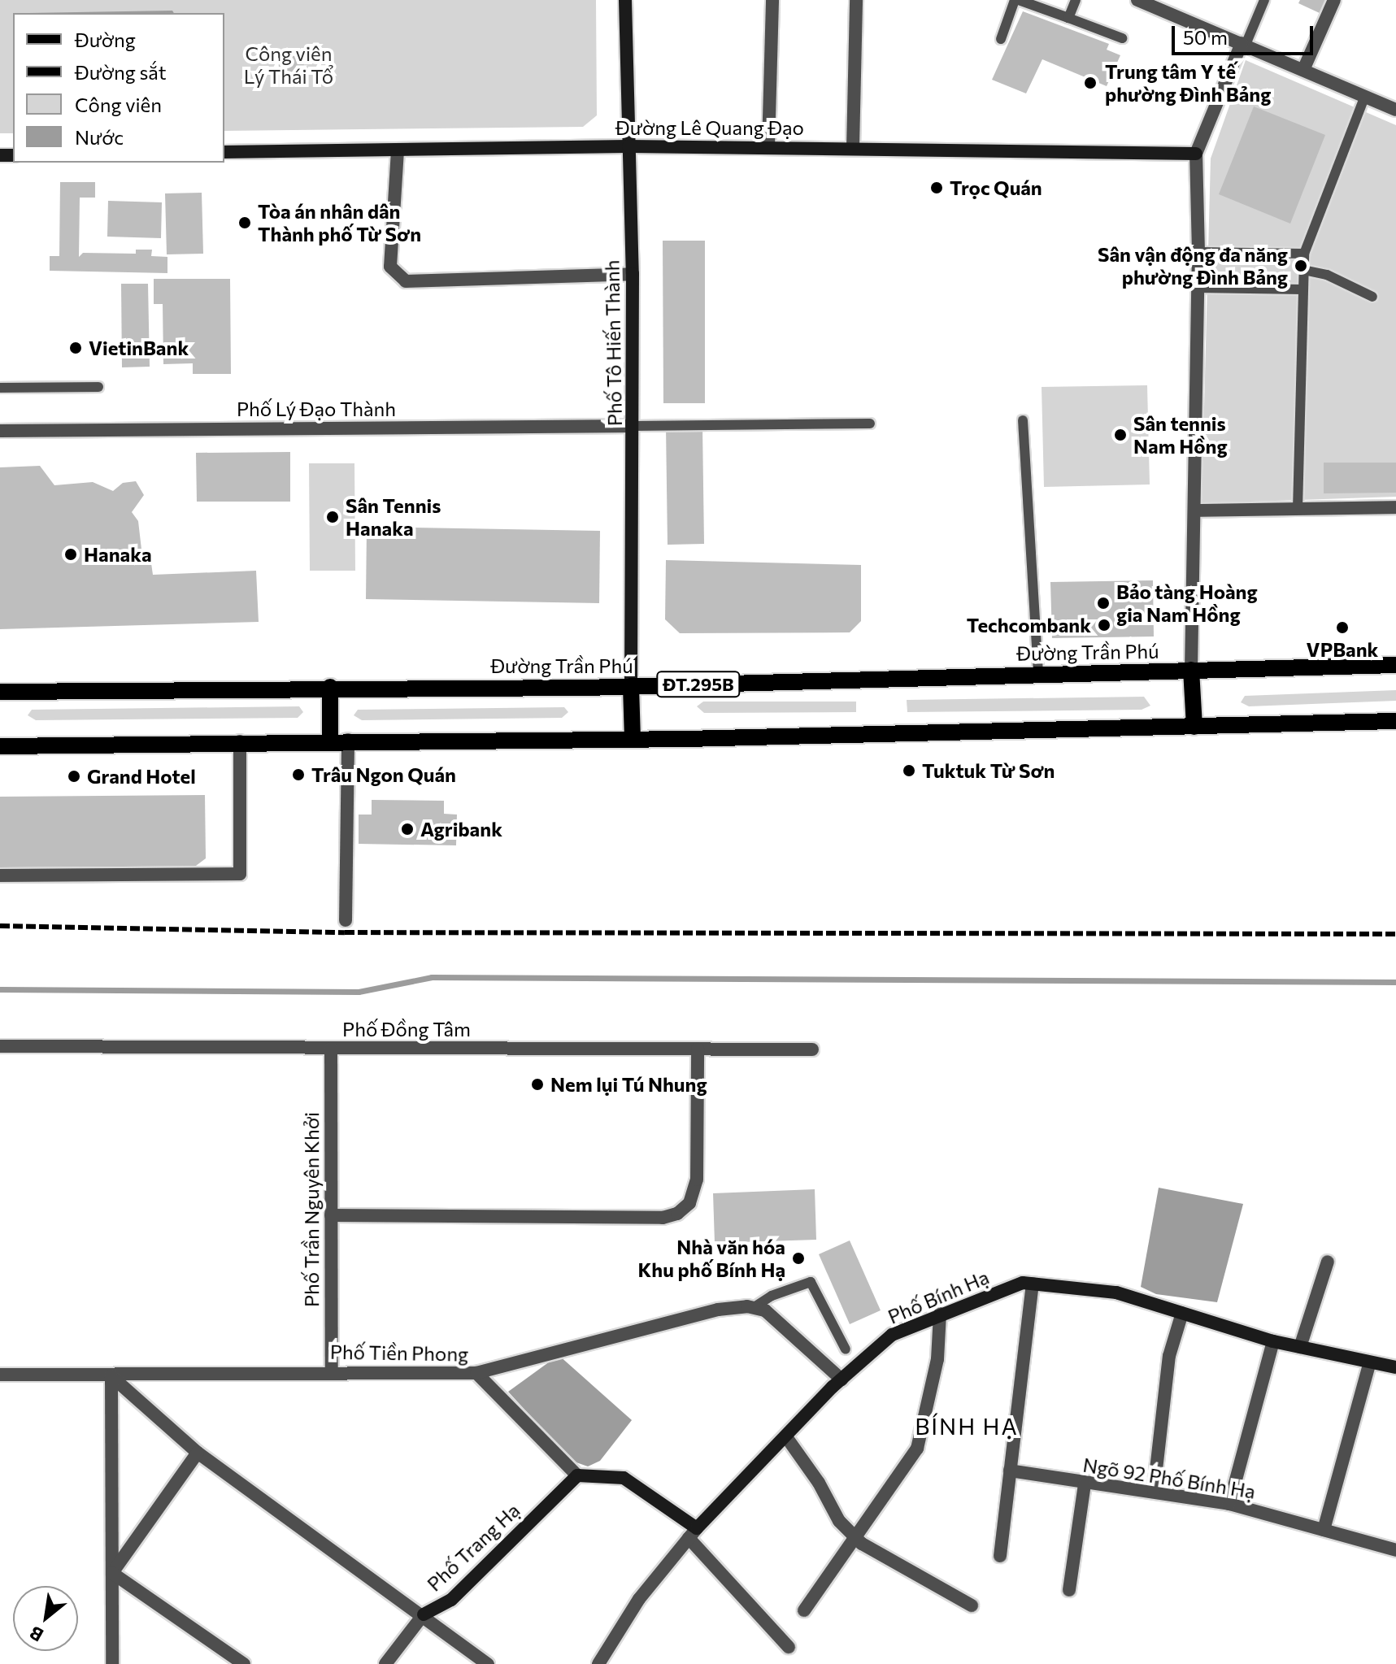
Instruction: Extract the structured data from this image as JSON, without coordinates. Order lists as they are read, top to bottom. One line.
{"streets":{"main road":["Đường Trần Phú","ĐT.295B"],"street":["Đường Lê Quang Đạo","Phố Tô Hiến Thành","Phố Lý Đạo Thành","Phố Đồng Tâm","Phố Trần Nguyên Khởi","Phố Bính Hạ","Phố Tiền Phong","Ngõ 92 Phố Bính Hạ","Phố Trang Hạ"]},"crossings":[["Đường Lê Quang Đạo","Phố Tô Hiến Thành"],["Phố Tô Hiến Thành","Phố Lý Đạo Thành"],["Phố Tô Hiến Thành","Đường Trần Phú"],["Phố Đồng Tâm","Phố Trần Nguyên Khởi"],["Phố Trần Nguyên Khởi","Phố Tiền Phong"]],"districts":["BÍNH HẠ"],"parks":["Công viên Lý Thái Tổ"],"places":["Trung tâm Y tế phường Đình Bảng","Trọc Quán","Tòa án nhân dân Thành phố Từ Sơn","Sân vận động đa năng phường Đình Bảng","VietinBank","Sân tennis Nam Hồng","Sân Tennis Hanaka","Hanaka","Bảo tàng Hoàng gia Nam Hồng","Techcombank","VPBank","Tuktuk Từ Sơn","Trâu Ngon Quán","Grand Hotel","Agribank","Nem lụi Tú Nhung","Nhà văn hóa Khu phố Bính Hạ"],"legend":["Đường","Đường sắt","Công viên","Nước"],"scale_bar":"50 m","north":"bottom left"}
